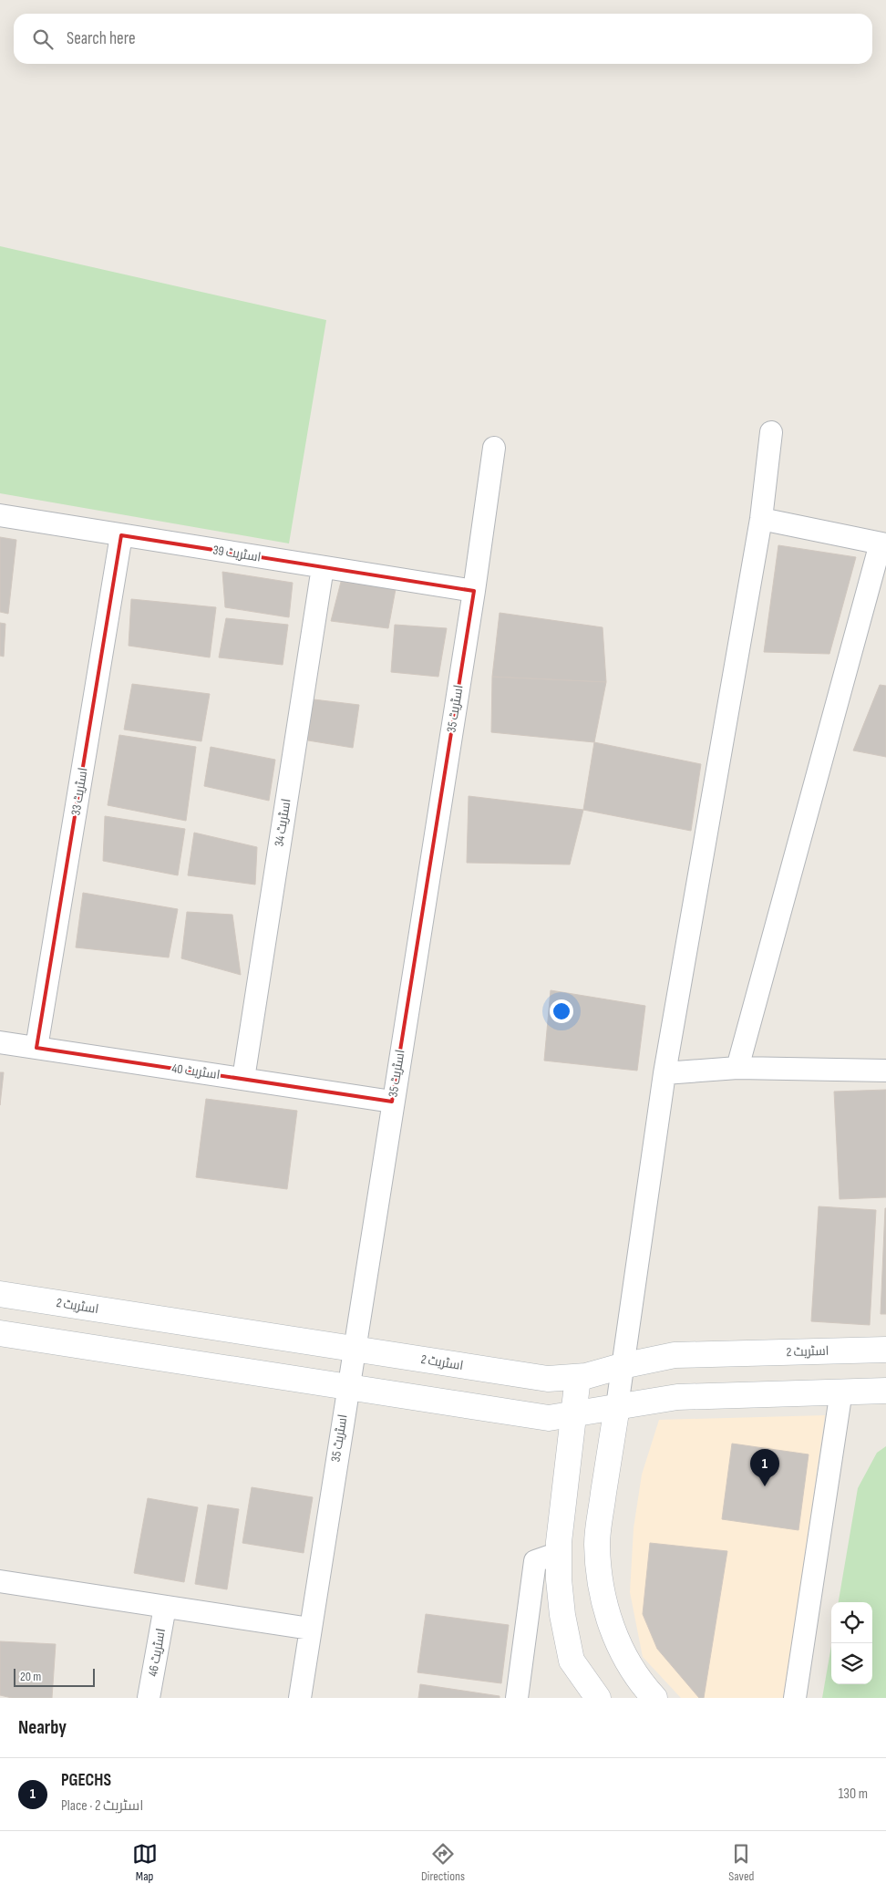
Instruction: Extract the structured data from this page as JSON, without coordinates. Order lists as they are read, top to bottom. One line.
{"streets":{"main road":["اسٹریٹ 2"],"street":["اسٹریٹ 39","اسٹریٹ 35","اسٹریٹ 33","اسٹریٹ 34","اسٹریٹ 40","اسٹریٹ 46"]},"crossings":[["اسٹریٹ 39","اسٹریٹ 35"],["اسٹریٹ 39","اسٹریٹ 33"],["اسٹریٹ 39","اسٹریٹ 34"],["اسٹریٹ 35","اسٹریٹ 40"],["اسٹریٹ 35","اسٹریٹ 2"],["اسٹریٹ 33","اسٹریٹ 40"],["اسٹریٹ 34","اسٹریٹ 40"]],"scale_bar":"20 m","page":{"search":"Search here","pins":"1","scale":"20 m","heading":"Nearby","list":[{"mark":"1","name":"PGECHS","note":"Place · اسٹریٹ 2","value":"130 m"}],"nav":["Map","Directions","Saved"]}}
